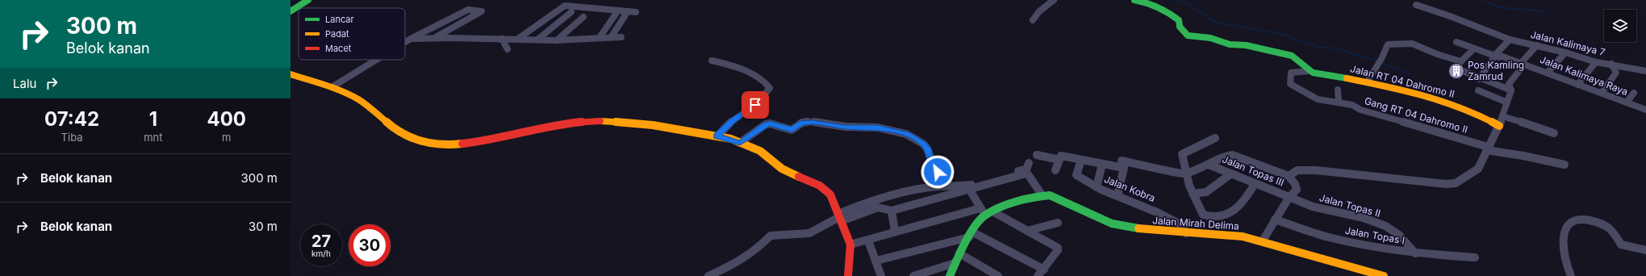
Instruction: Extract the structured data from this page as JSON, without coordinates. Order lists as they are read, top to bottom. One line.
{"streets":{"street":["Jalan Kalimaya 7","Jalan Kalimaya Raya","Jalan RT 04 Dahromo II","Gang RT 04 Dahromo II","Jalan Topas III","Jalan Kobra","Jalan Topas II","Jalan Mirah Delima","Jalan Topas I"]},"crossings":[["Jalan RT 04 Dahromo II","Gang RT 04 Dahromo II"],["Jalan Topas III","Jalan Topas II"],["Jalan Kobra","Jalan Mirah Delima"],["Jalan Topas II","Jalan Topas I"]],"places":{"building":["Pos Kamling Zamrud"]},"legend":["Lancar","Padat","Macet"],"page":{"turn":["300 m","Belok kanan"],"then":"Lalu","eta":["07:42","Tiba","1","mnt","400","m"],"list":[{"name":"Belok kanan","value":"300 m"},{"name":"Belok kanan","value":"30 m"}],"speed":"27 km/h","limit":"30"}}
